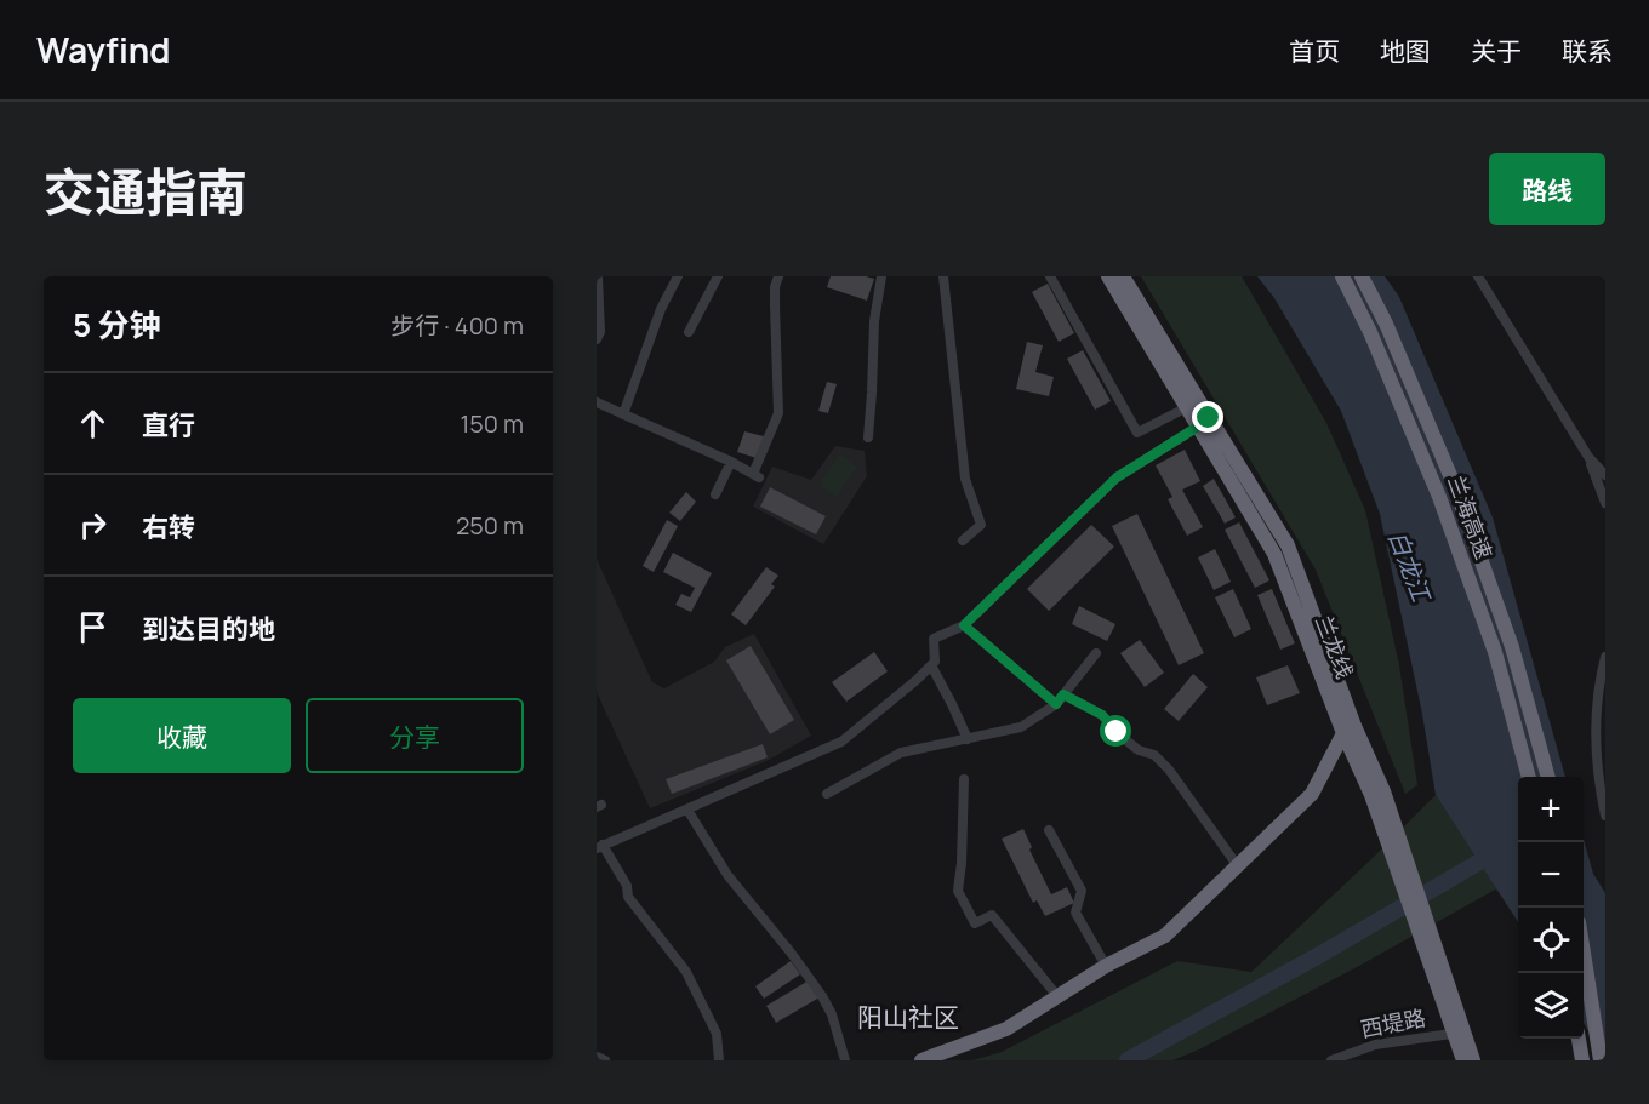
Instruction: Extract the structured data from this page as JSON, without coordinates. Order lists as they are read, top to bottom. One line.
{"streets":{"highway":["兰海高速","兰龙线"],"street":["西堤路"]},"crossings":[["兰龙线","西堤路"]],"districts":["阳山社区"],"water":["白龙江"],"page":{"header":"Wayfind","nav":["首页","地图","关于","联系"],"title":"交通指南","buttons":["路线",["收藏","分享"]],"heading":["5 分钟","步行 · 400 m"],"list":[["直行","150 m"],["右转","250 m"],"到达目的地"],"map_buttons":["+","−"]}}
